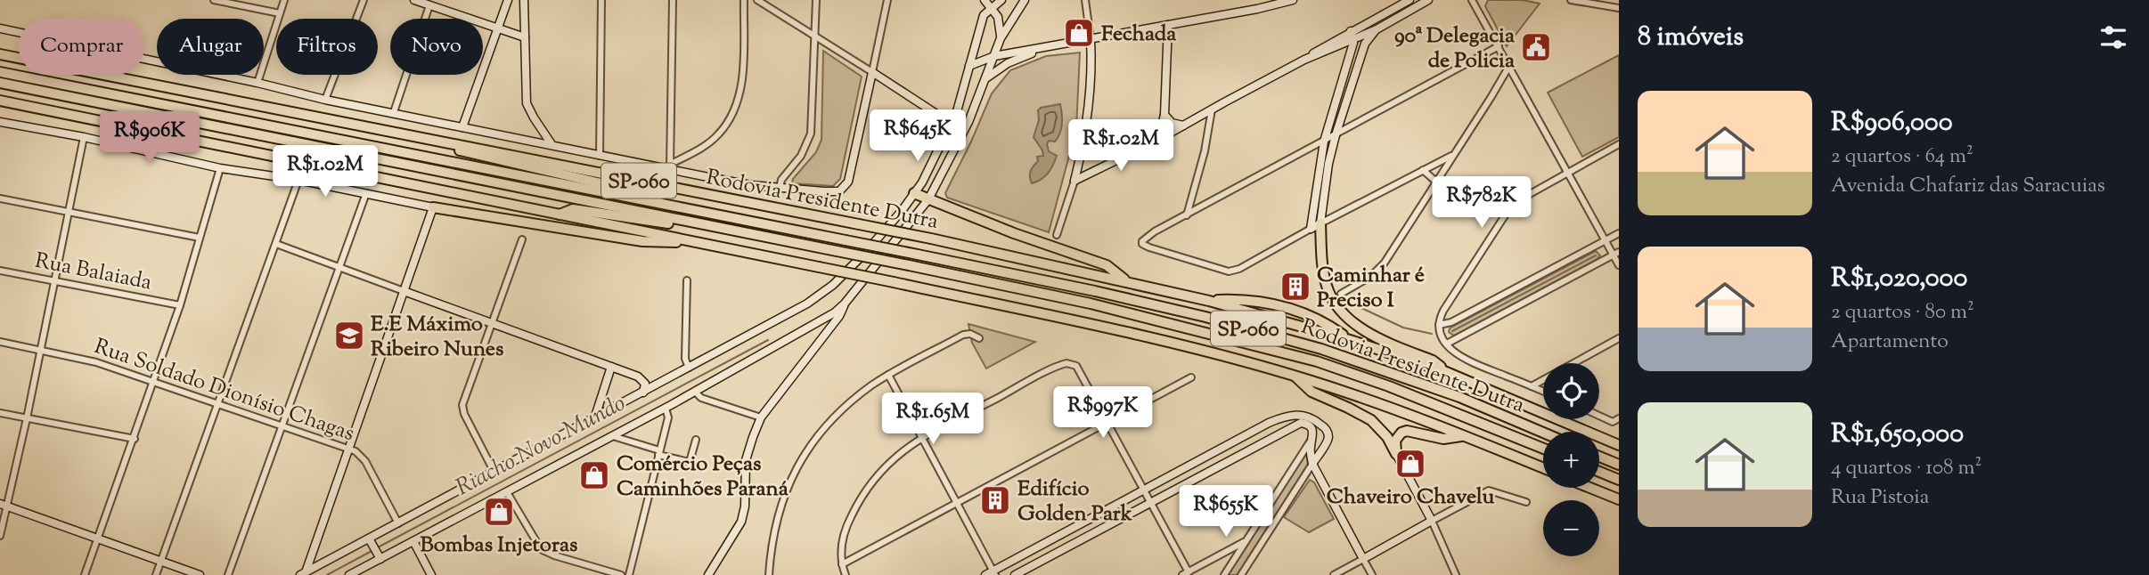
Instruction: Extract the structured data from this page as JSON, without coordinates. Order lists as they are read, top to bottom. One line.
{"streets":{"highway":["SP-060","Rodovia Presidente Dutra"],"street":["Rua Balaiada","Rua Soldado Dionísio Chagas"]},"water":["Riacho Novo Mundo"],"places":{"shop":["Fechada","Chaveiro Chavelu","Comércio Peças Caminhões Paraná","Bombas Injetoras"],"public building":["90ª Delegacia de Policia"],"building":["Caminhar é Preciso I","Edifício Golden Park"],"school or university":["E.E Máximo Ribeiro Nunes"]},"page":{"heading":"8 imóveis","chip":["Comprar","Alugar","Filtros","Novo"],"list":[{"name":"R$906,000","note":"2 quartos · 64 m² · Avenida Chafariz das Saracuias"},{"name":"R$1,020,000","note":"2 quartos · 80 m² · Apartamento"},{"name":"R$1,650,000","note":"4 quartos · 108 m² · Rua Pistoia"}],"price":["R$645K","R$906K","R$1.02M","R$1.02M","R$782K","R$997K","R$1.65M","R$655K"],"map_buttons":["+","−"]}}
